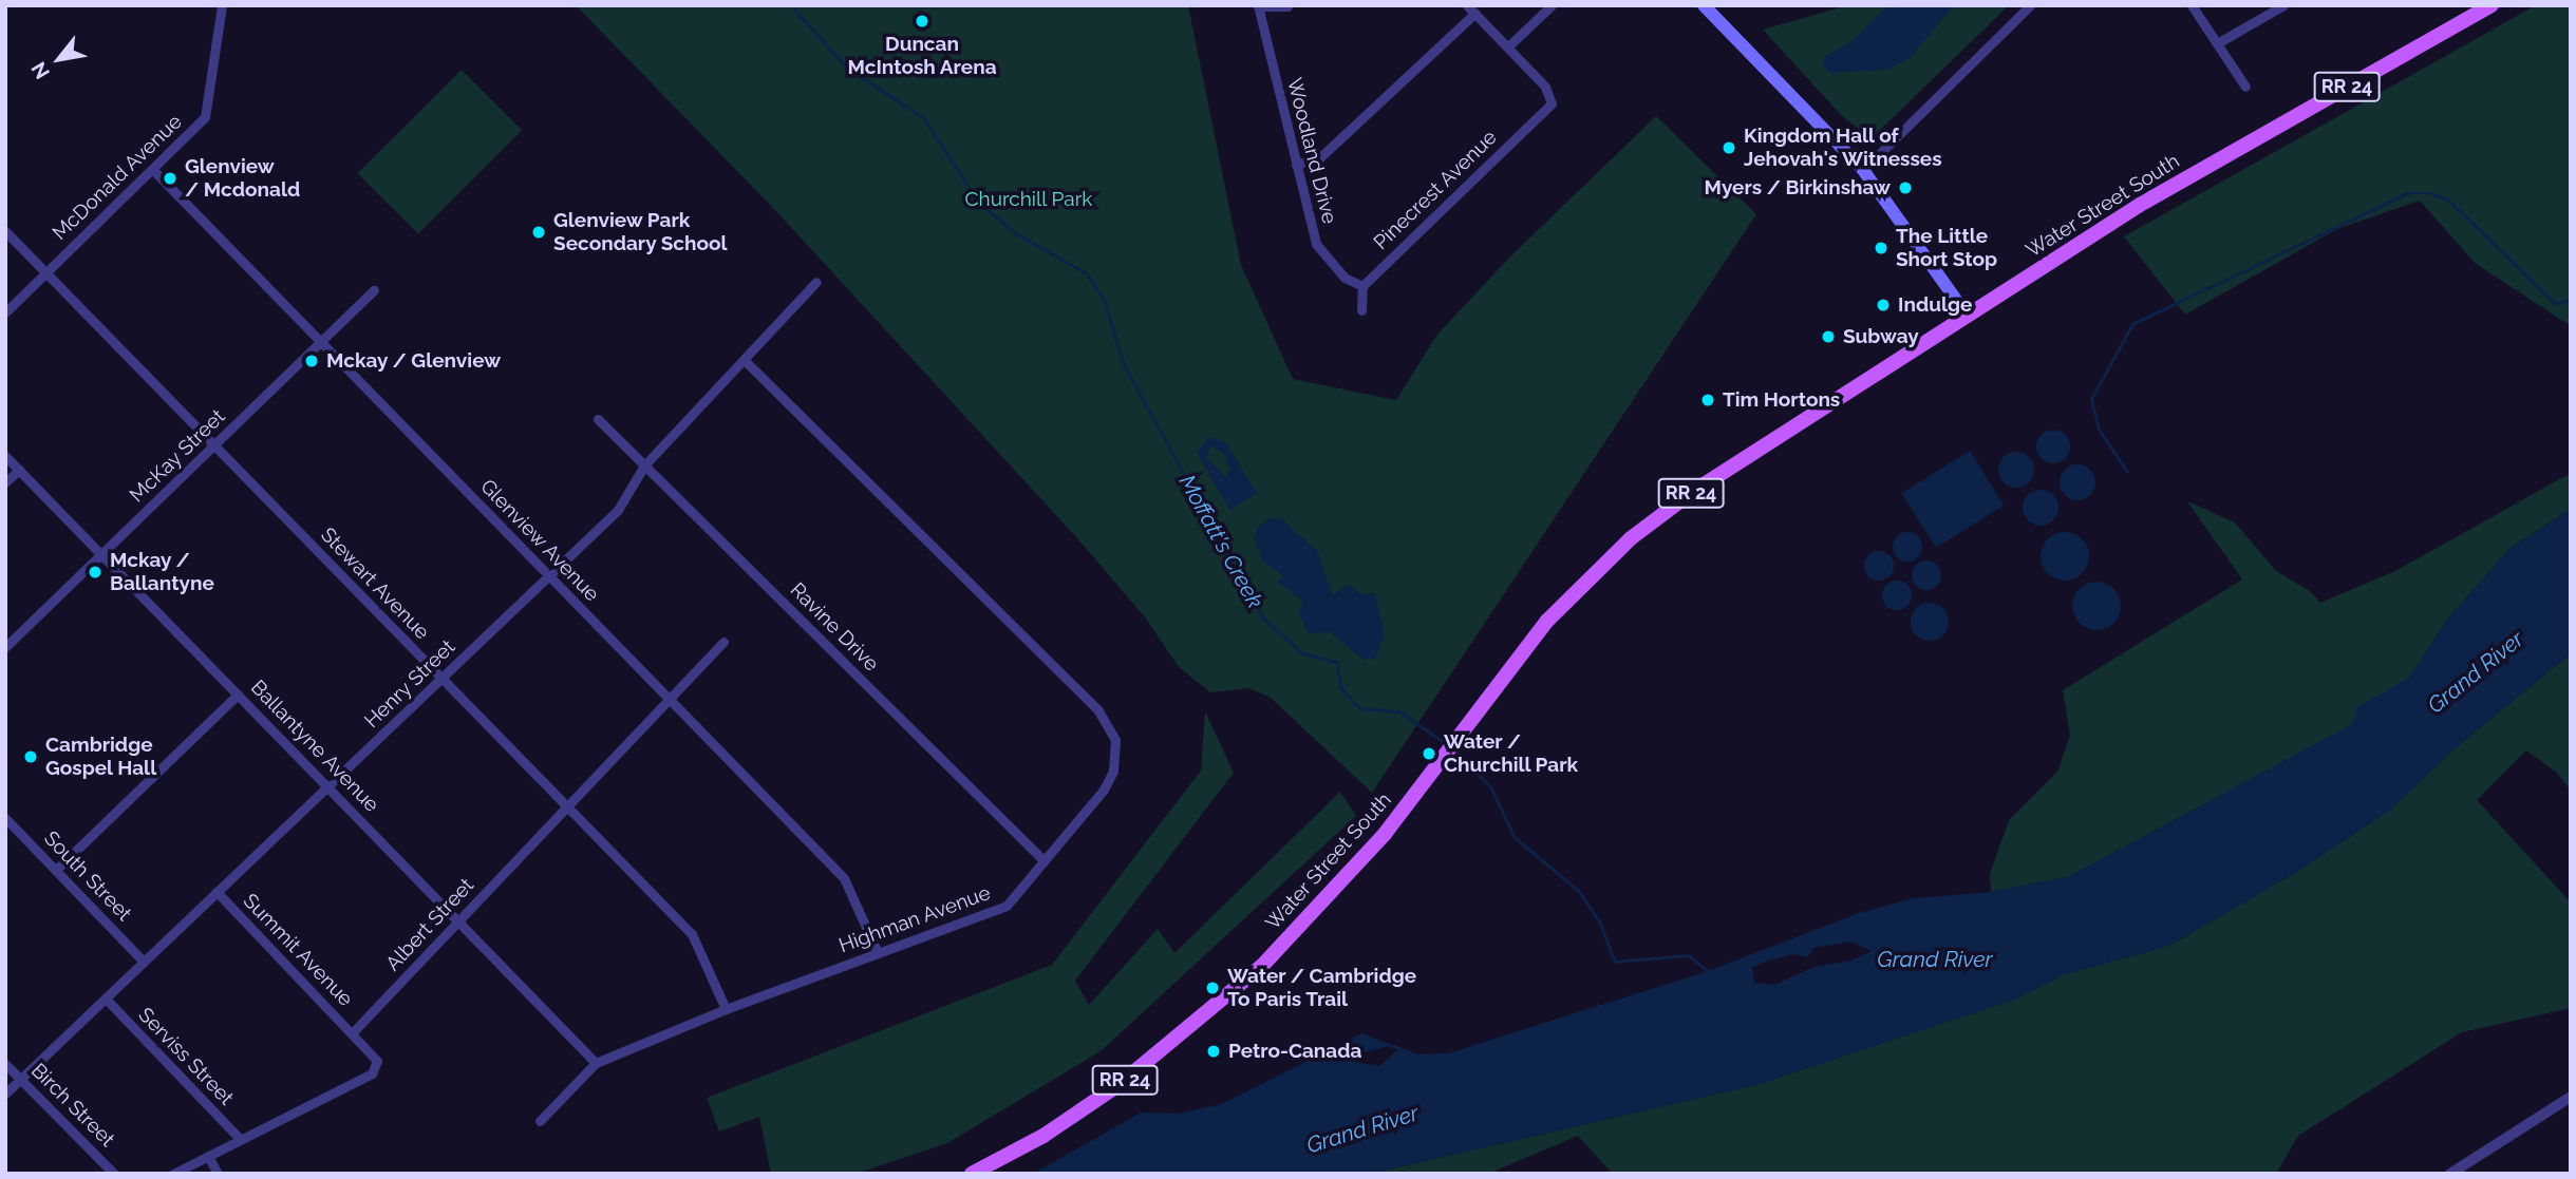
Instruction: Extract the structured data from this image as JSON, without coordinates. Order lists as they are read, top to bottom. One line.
{"streets":{"main road":["RR 24","Water Street South"],"street":["Woodland Drive","McDonald Avenue","Pinecrest Avenue","McKay Street","Glenview Avenue","Stewart Avenue","Ravine Drive","Henry Street","Ballantyne Avenue","South Street","Highman Avenue","Albert Street","Summit Avenue","Serviss Street","Birch Street"]},"crossings":[["Woodland Drive","Pinecrest Avenue"],["McDonald Avenue","Glenview Avenue"],["McDonald Avenue","Stewart Avenue"],["McKay Street","Glenview Avenue"],["McKay Street","Stewart Avenue"],["McKay Street","Ballantyne Avenue"],["Glenview Avenue","Henry Street"],["Glenview Avenue","Highman Avenue"],["Glenview Avenue","Albert Street"],["Stewart Avenue","Henry Street"],["Stewart Avenue","Highman Avenue"],["Stewart Avenue","Albert Street"],["Ravine Drive","Henry Street"],["Ravine Drive","Highman Avenue"],["Henry Street","Ballantyne Avenue"],["Henry Street","South Street"],["Henry Street","Highman Avenue"],["Henry Street","Summit Avenue"],["Henry Street","Serviss Street"],["Henry Street","Birch Street"],["Ballantyne Avenue","Highman Avenue"],["Ballantyne Avenue","Albert Street"],["Albert Street","Summit Avenue"]],"water":["Moffatt's Creek","Grand River"],"parks":["Churchill Park"],"places":["Duncan McIntosh Arena","Kingdom Hall of Jehovah's Witnesses","Glenview / Mcdonald","Myers / Birkinshaw","Glenview Park Secondary School","The Little Short Stop","Indulge","Subway","Mckay / Glenview","Tim Hortons","Mckay / Ballantyne","Water / Churchill Park","Cambridge Gospel Hall","Water / Cambridge To Paris Trail","Petro-Canada"],"north":"bottom left"}
